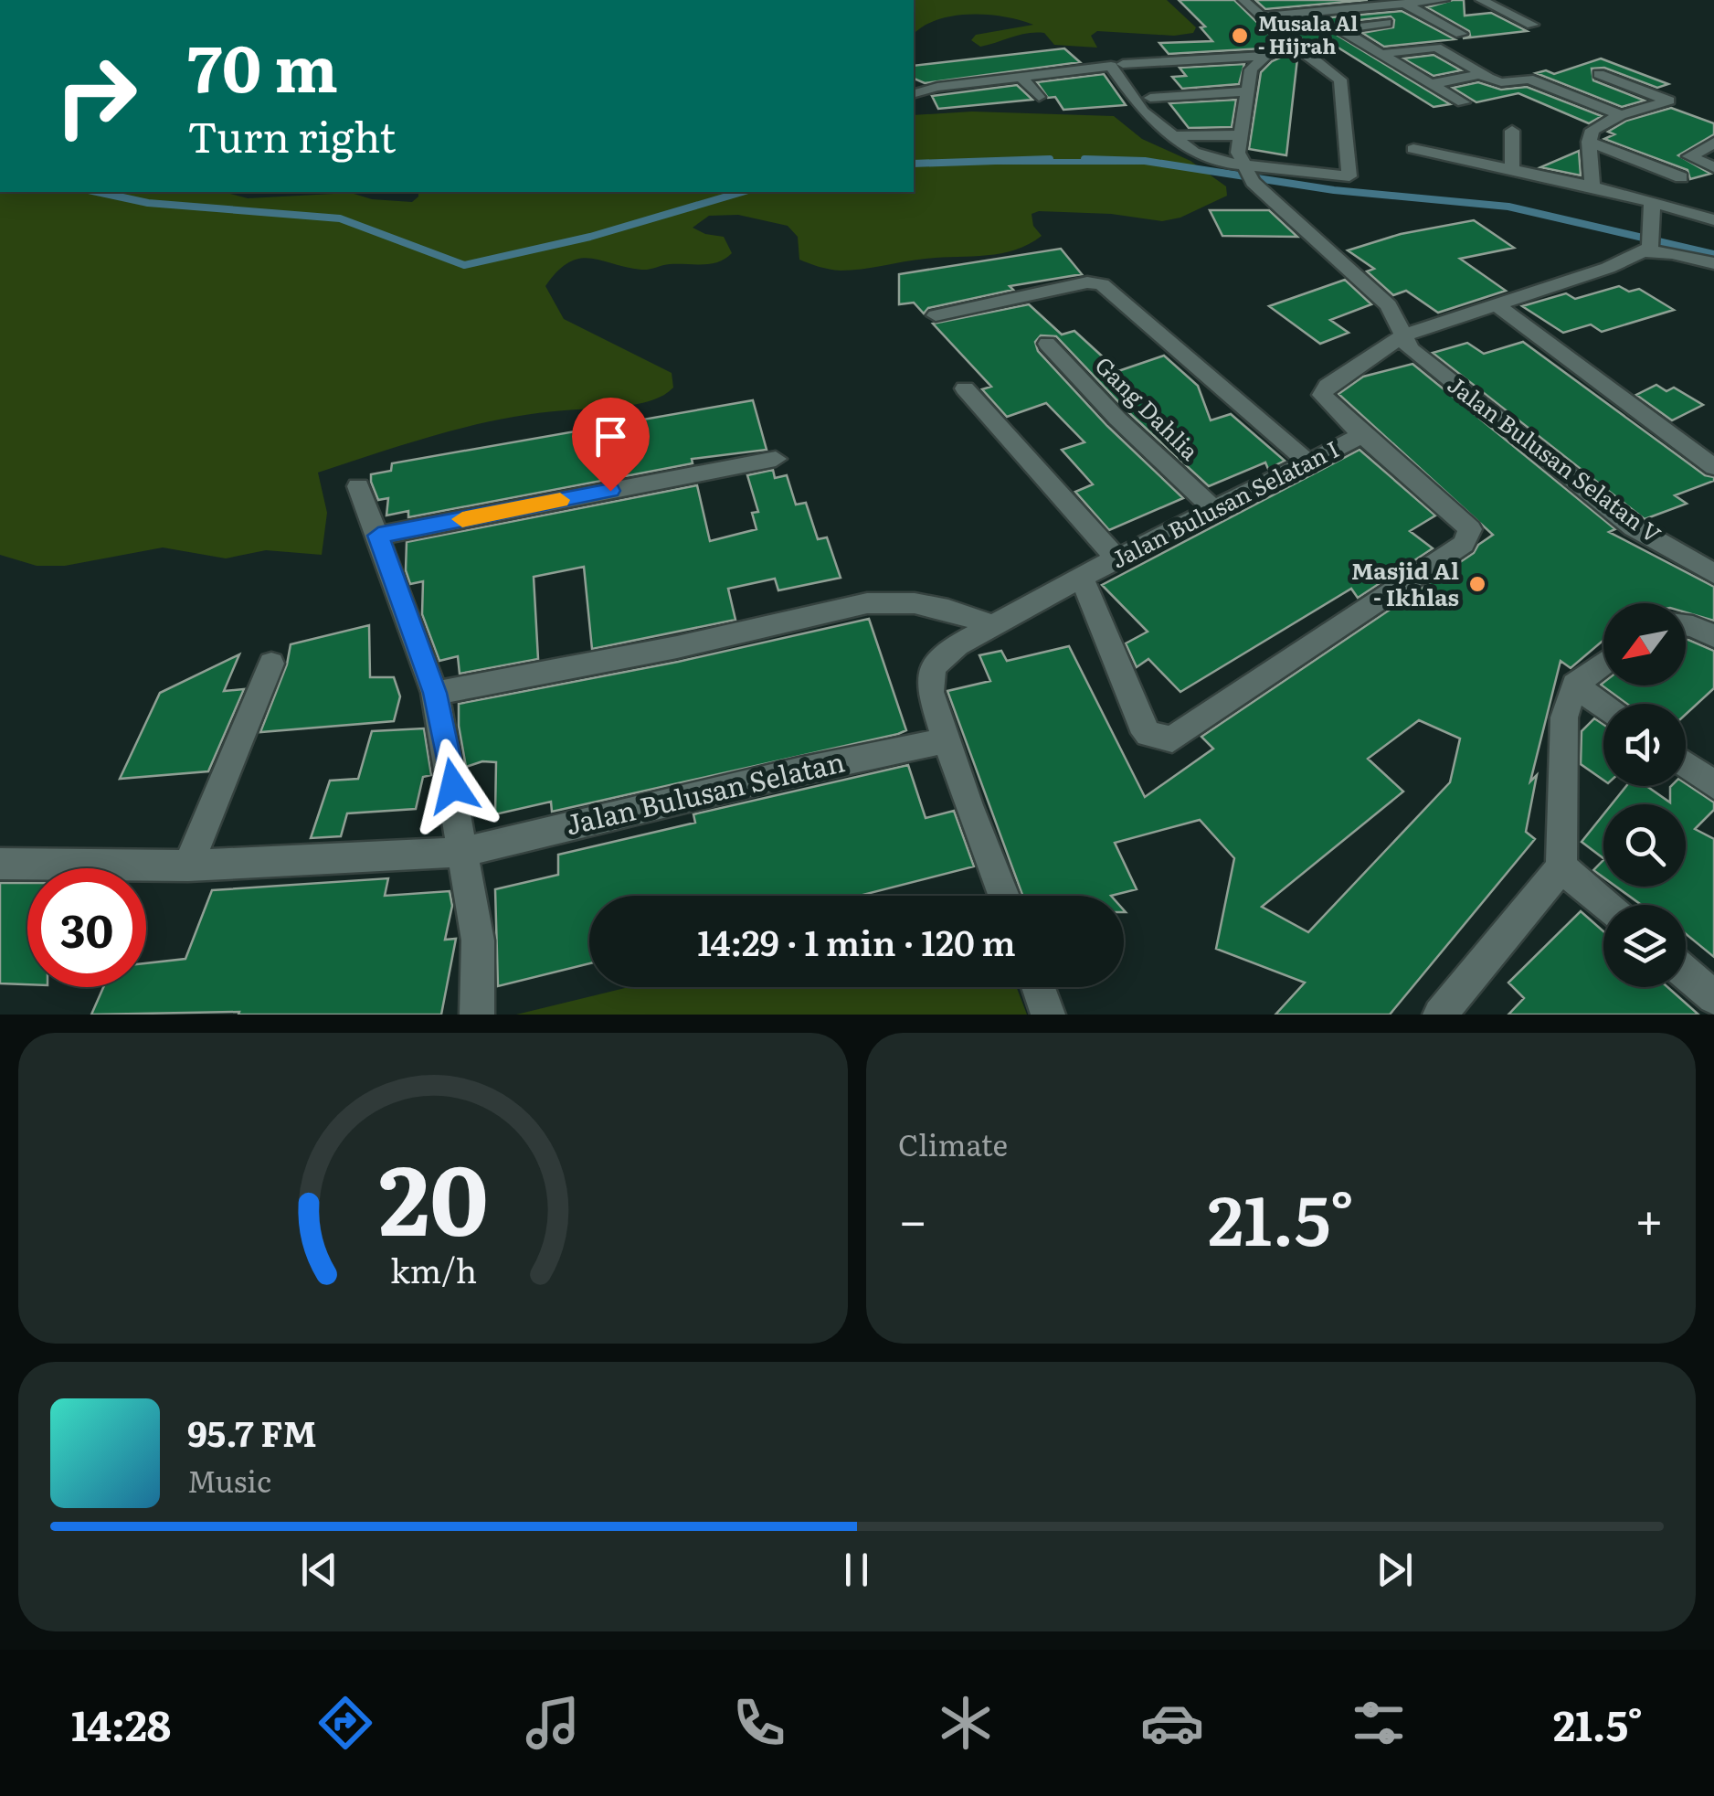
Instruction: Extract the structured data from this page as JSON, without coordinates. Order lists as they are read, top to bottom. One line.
{"streets":{"street":["Gang Dahlia","Jalan Bulusan Selatan V","Jalan Bulusan Selatan I","Jalan Bulusan Selatan"]},"crossings":[["Gang Dahlia","Jalan Bulusan Selatan I"],["Jalan Bulusan Selatan V","Jalan Bulusan Selatan I"],["Jalan Bulusan Selatan I","Jalan Bulusan Selatan"]],"places":["Musala Al - Hijrah","Masjid Al - Ikhlas"],"north":"bottom left","page":{"turn":["70 m","Turn right"],"limit":"30","trip":"14:29 · 1 min · 120 m","tile":"Climate","heat":["−","21.5°","+"],"song":["95.7 FM","Music"],"tabs":["14:28","21.5°"],"gauge":["20","km/h"]}}
